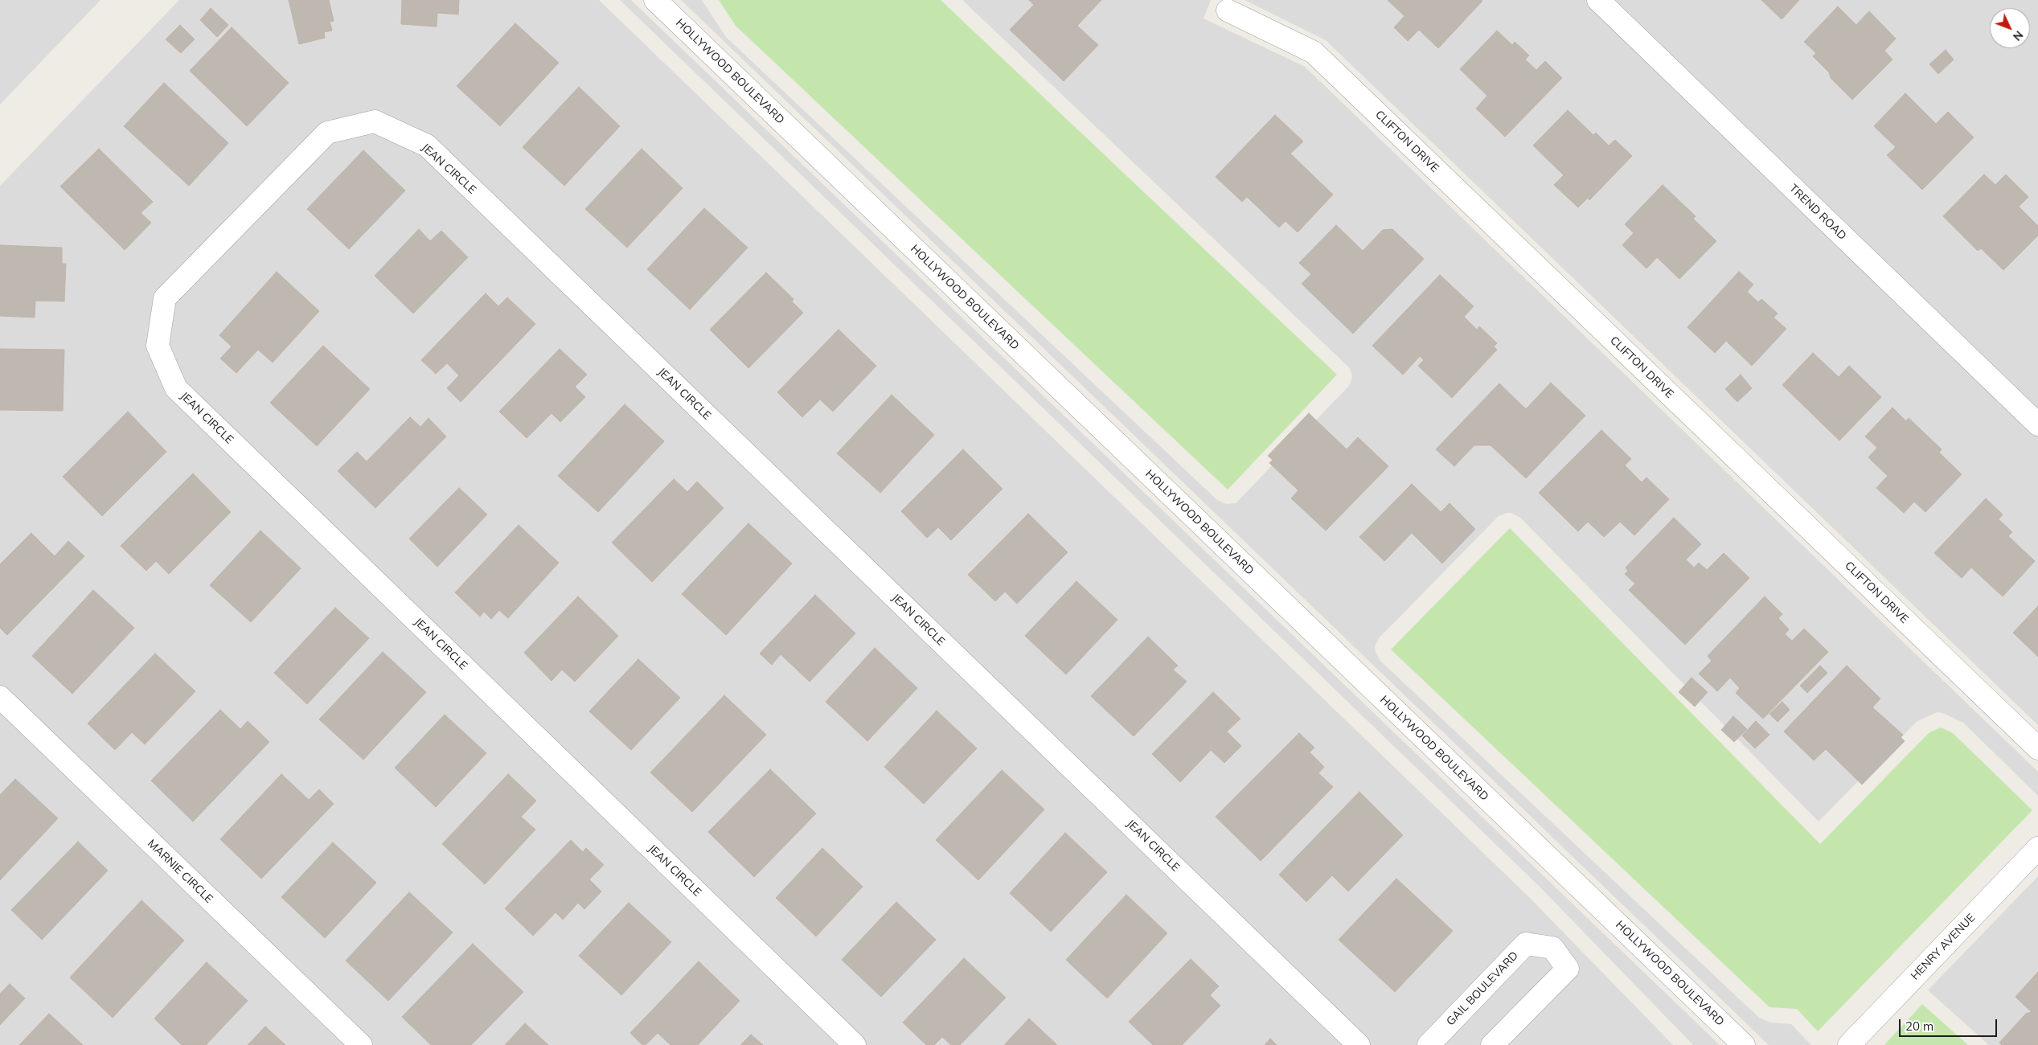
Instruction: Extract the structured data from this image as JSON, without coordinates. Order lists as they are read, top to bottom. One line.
{"streets":{"street":["HOLLYWOOD BOULEVARD","CLIFTON DRIVE","JEAN CIRCLE","TREND ROAD","MARNIE CIRCLE","HENRY AVENUE","GAIL BOULEVARD"]},"scale_bar":"20 m","north":"bottom right"}
